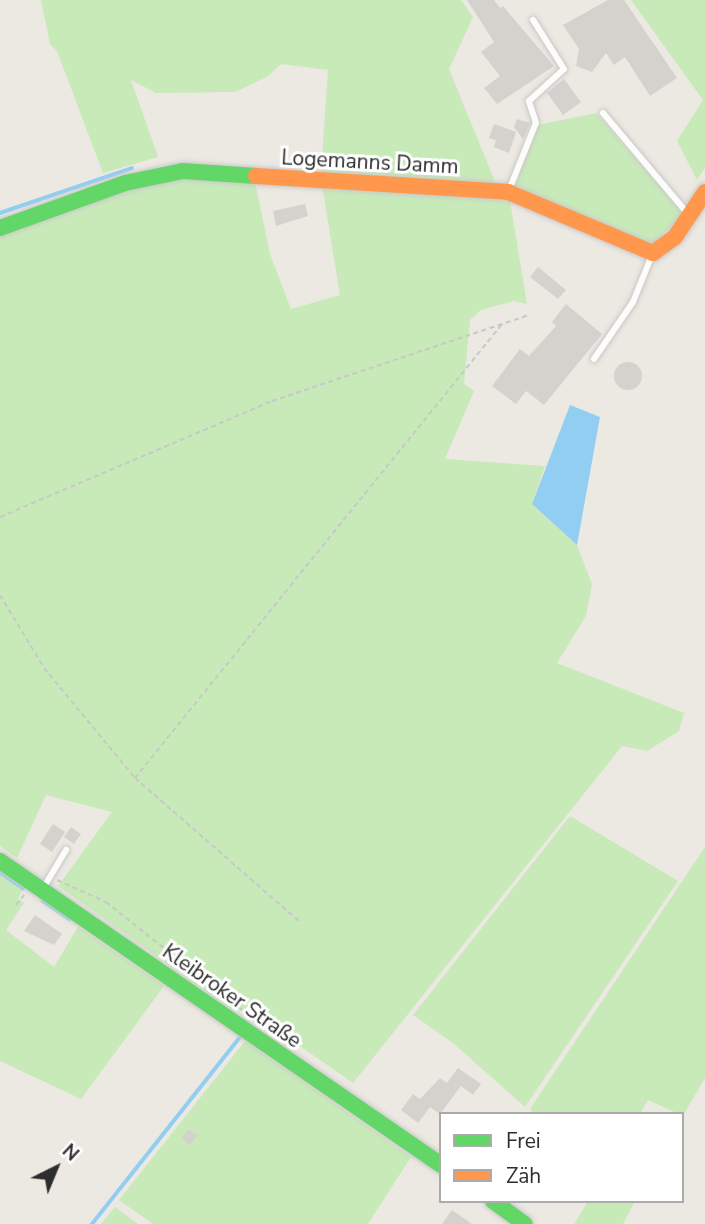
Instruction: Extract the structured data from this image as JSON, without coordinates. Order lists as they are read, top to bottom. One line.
{"streets":{"street":["Logemanns Damm","Kleibroker Straße"]},"legend":["Frei","Zäh"],"north":"top right"}
